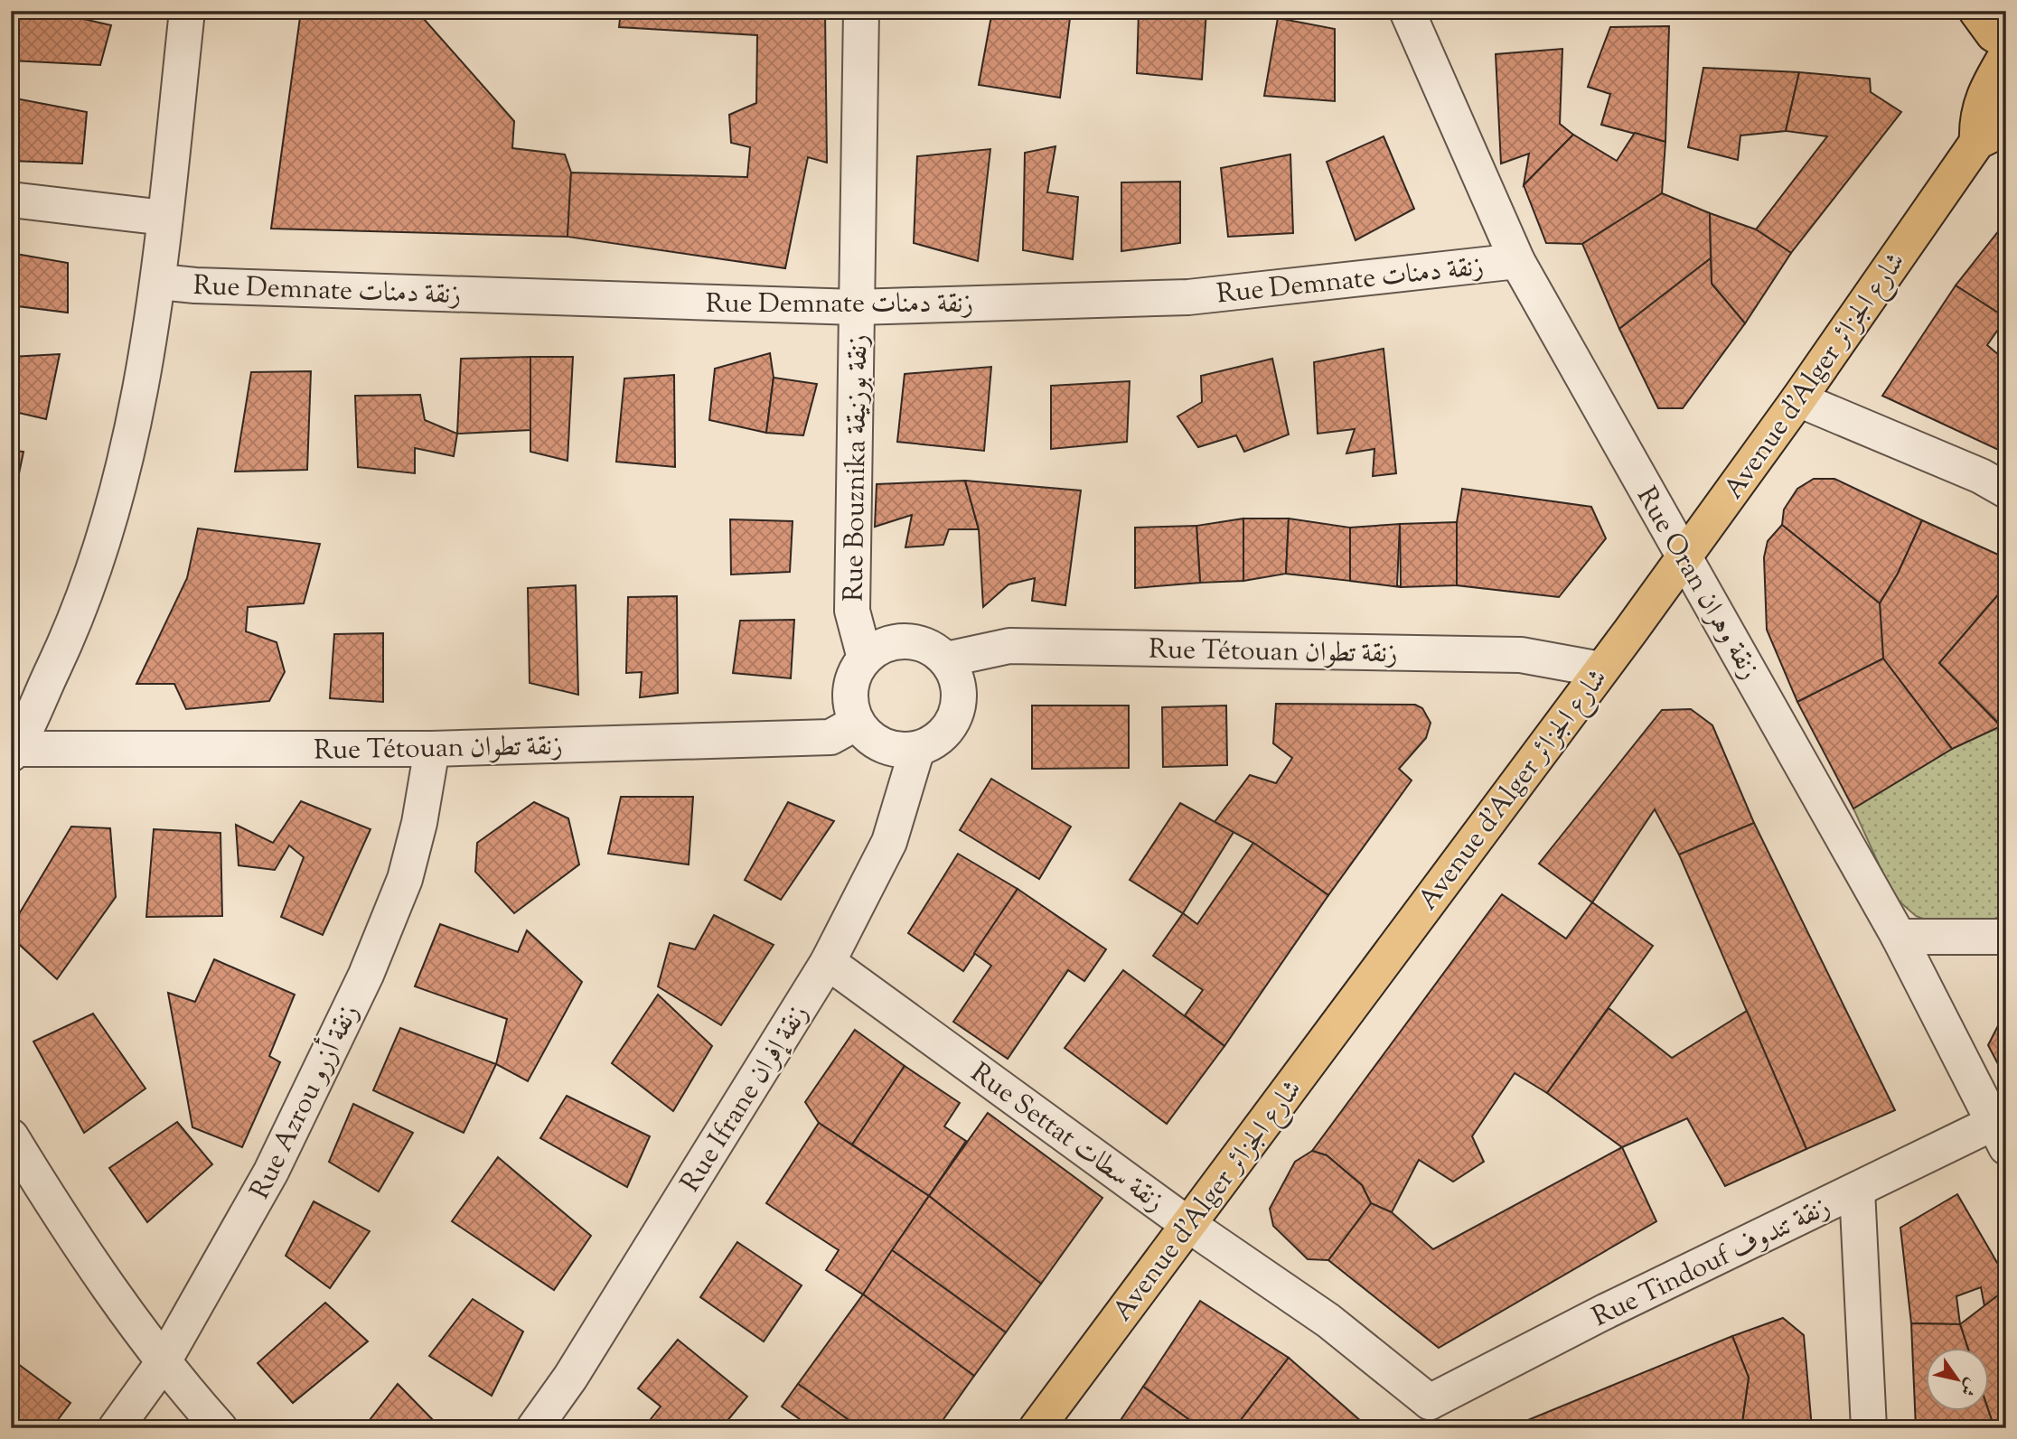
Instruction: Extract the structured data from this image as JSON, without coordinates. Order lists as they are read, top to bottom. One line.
{"streets":{"main road":["Avenue d'Alger شارع الجزائر"],"street":["Rue Demnate زنقة دمنات","Rue Bouznika زنقة بوزنيقة","Rue Oran زنقة وهران","Rue Tétouan زنقة تطوان","Rue Ifrane زنقة إفران","Rue Azrou زنقة أزرو","Rue Settat زنقة سطات","Rue Tindouf زنقة تندوف"]},"crossings":[["Rue Demnate زنقة دمنات","Rue Bouznika زنقة بوزنيقة"],["Rue Demnate زنقة دمنات","Rue Oran زنقة وهران"],["Avenue d'Alger شارع الجزائر","Rue Oran زنقة وهران"],["Avenue d'Alger شارع الجزائر","Rue Tétouan زنقة تطوان"],["Avenue d'Alger شارع الجزائر","Rue Settat زنقة سطات"],["Rue Bouznika زنقة بوزنيقة","Rue Tétouan زنقة تطوان"],["Rue Bouznika زنقة بوزنيقة","Rue Ifrane زنقة إفران"],["Rue Oran زنقة وهران","Rue Tindouf زنقة تندوف"],["Rue Tétouan زنقة تطوان","Rue Ifrane زنقة إفران"],["Rue Tétouan زنقة تطوان","Rue Azrou زنقة أزرو"],["Rue Ifrane زنقة إفران","Rue Settat زنقة سطات"],["Rue Settat زنقة سطات","Rue Tindouf زنقة تندوف"]],"north":"bottom right"}
